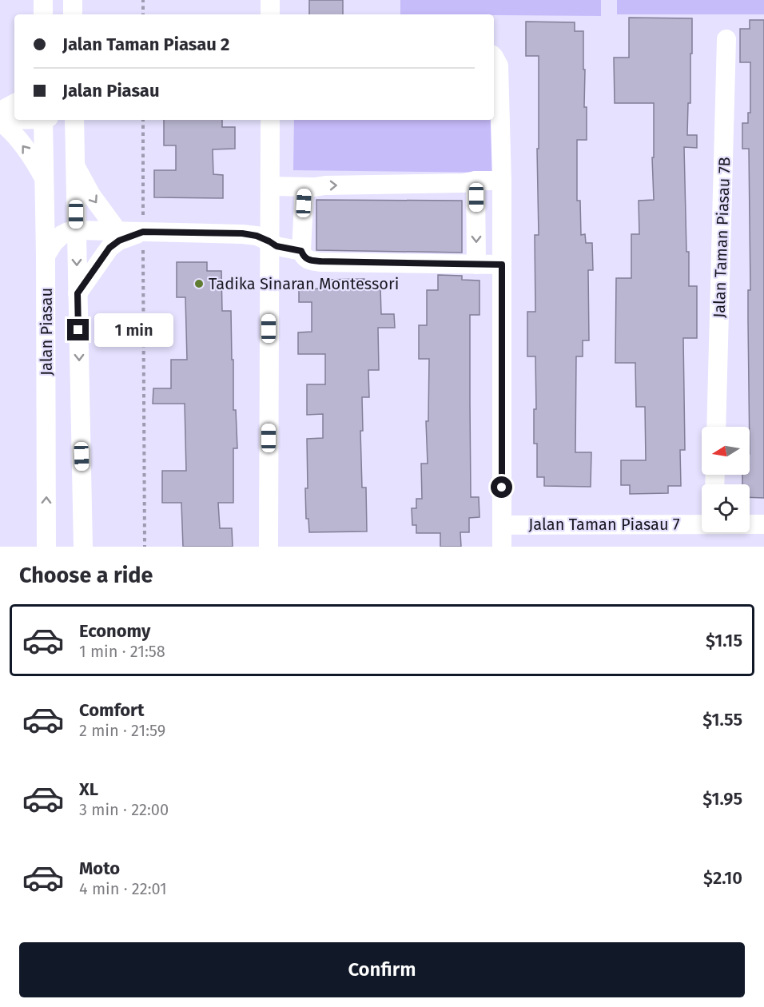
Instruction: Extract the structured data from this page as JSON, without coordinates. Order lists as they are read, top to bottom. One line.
{"streets":{"street":["Jalan Taman Piasau 7B","Jalan Piasau","Jalan Taman Piasau 7"]},"places":["Tadika Sinaran Montessori"],"north":"left","page":{"banner":["Jalan Taman Piasau 2","Jalan Piasau"],"bubble":"1 min","heading":"Choose a ride","list":[{"name":"Economy","note":"1 min · 21:58","value":"$1.15"},{"name":"Comfort","note":"2 min · 21:59","value":"$1.55"},{"name":"XL","note":"3 min · 22:00","value":"$1.95"},{"name":"Moto","note":"4 min · 22:01","value":"$2.10"}],"buttons":"Confirm"}}
